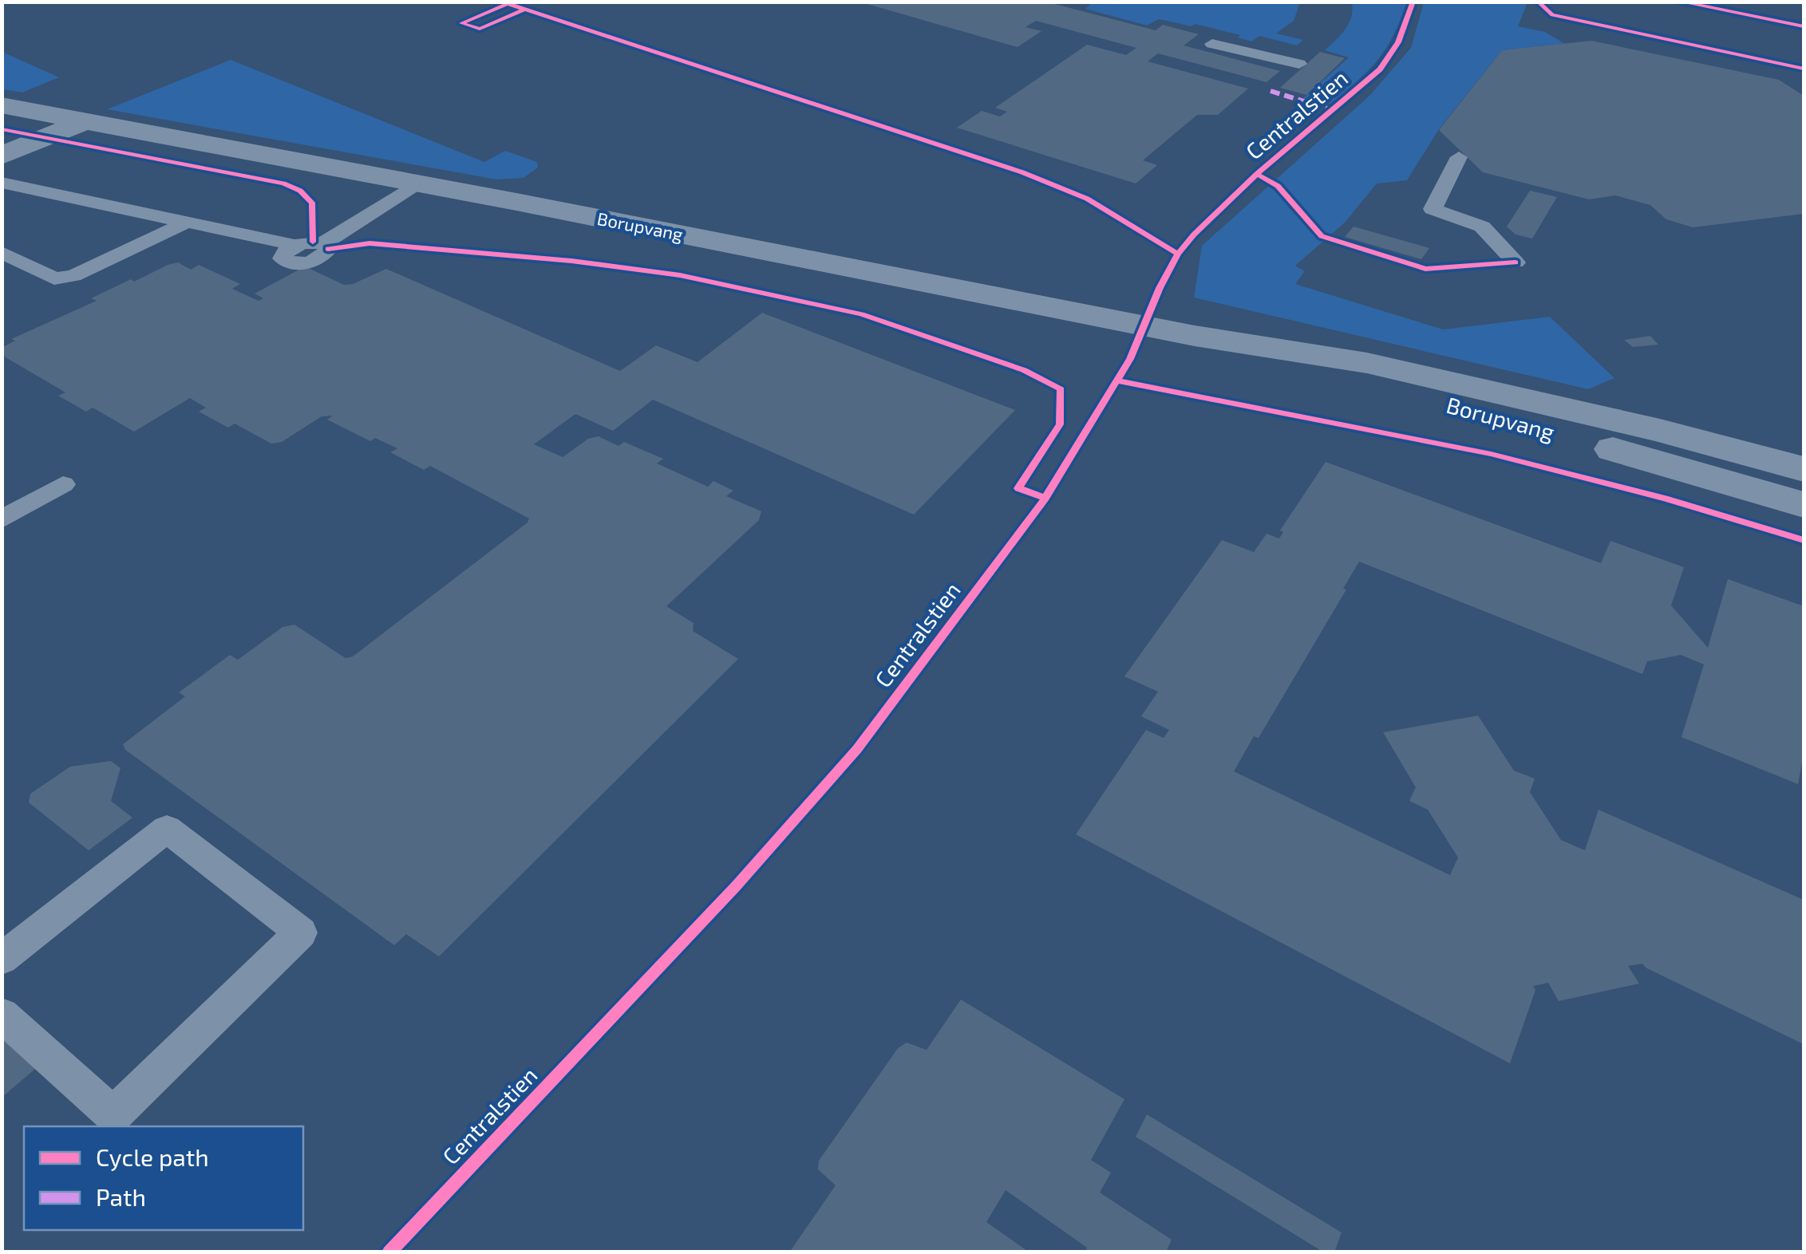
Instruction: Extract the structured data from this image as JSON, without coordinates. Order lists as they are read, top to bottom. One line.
{"streets":{"street":["Borupvang"],"cycle path":["Centralstien"]},"legend":["Cycle path","Path"]}
